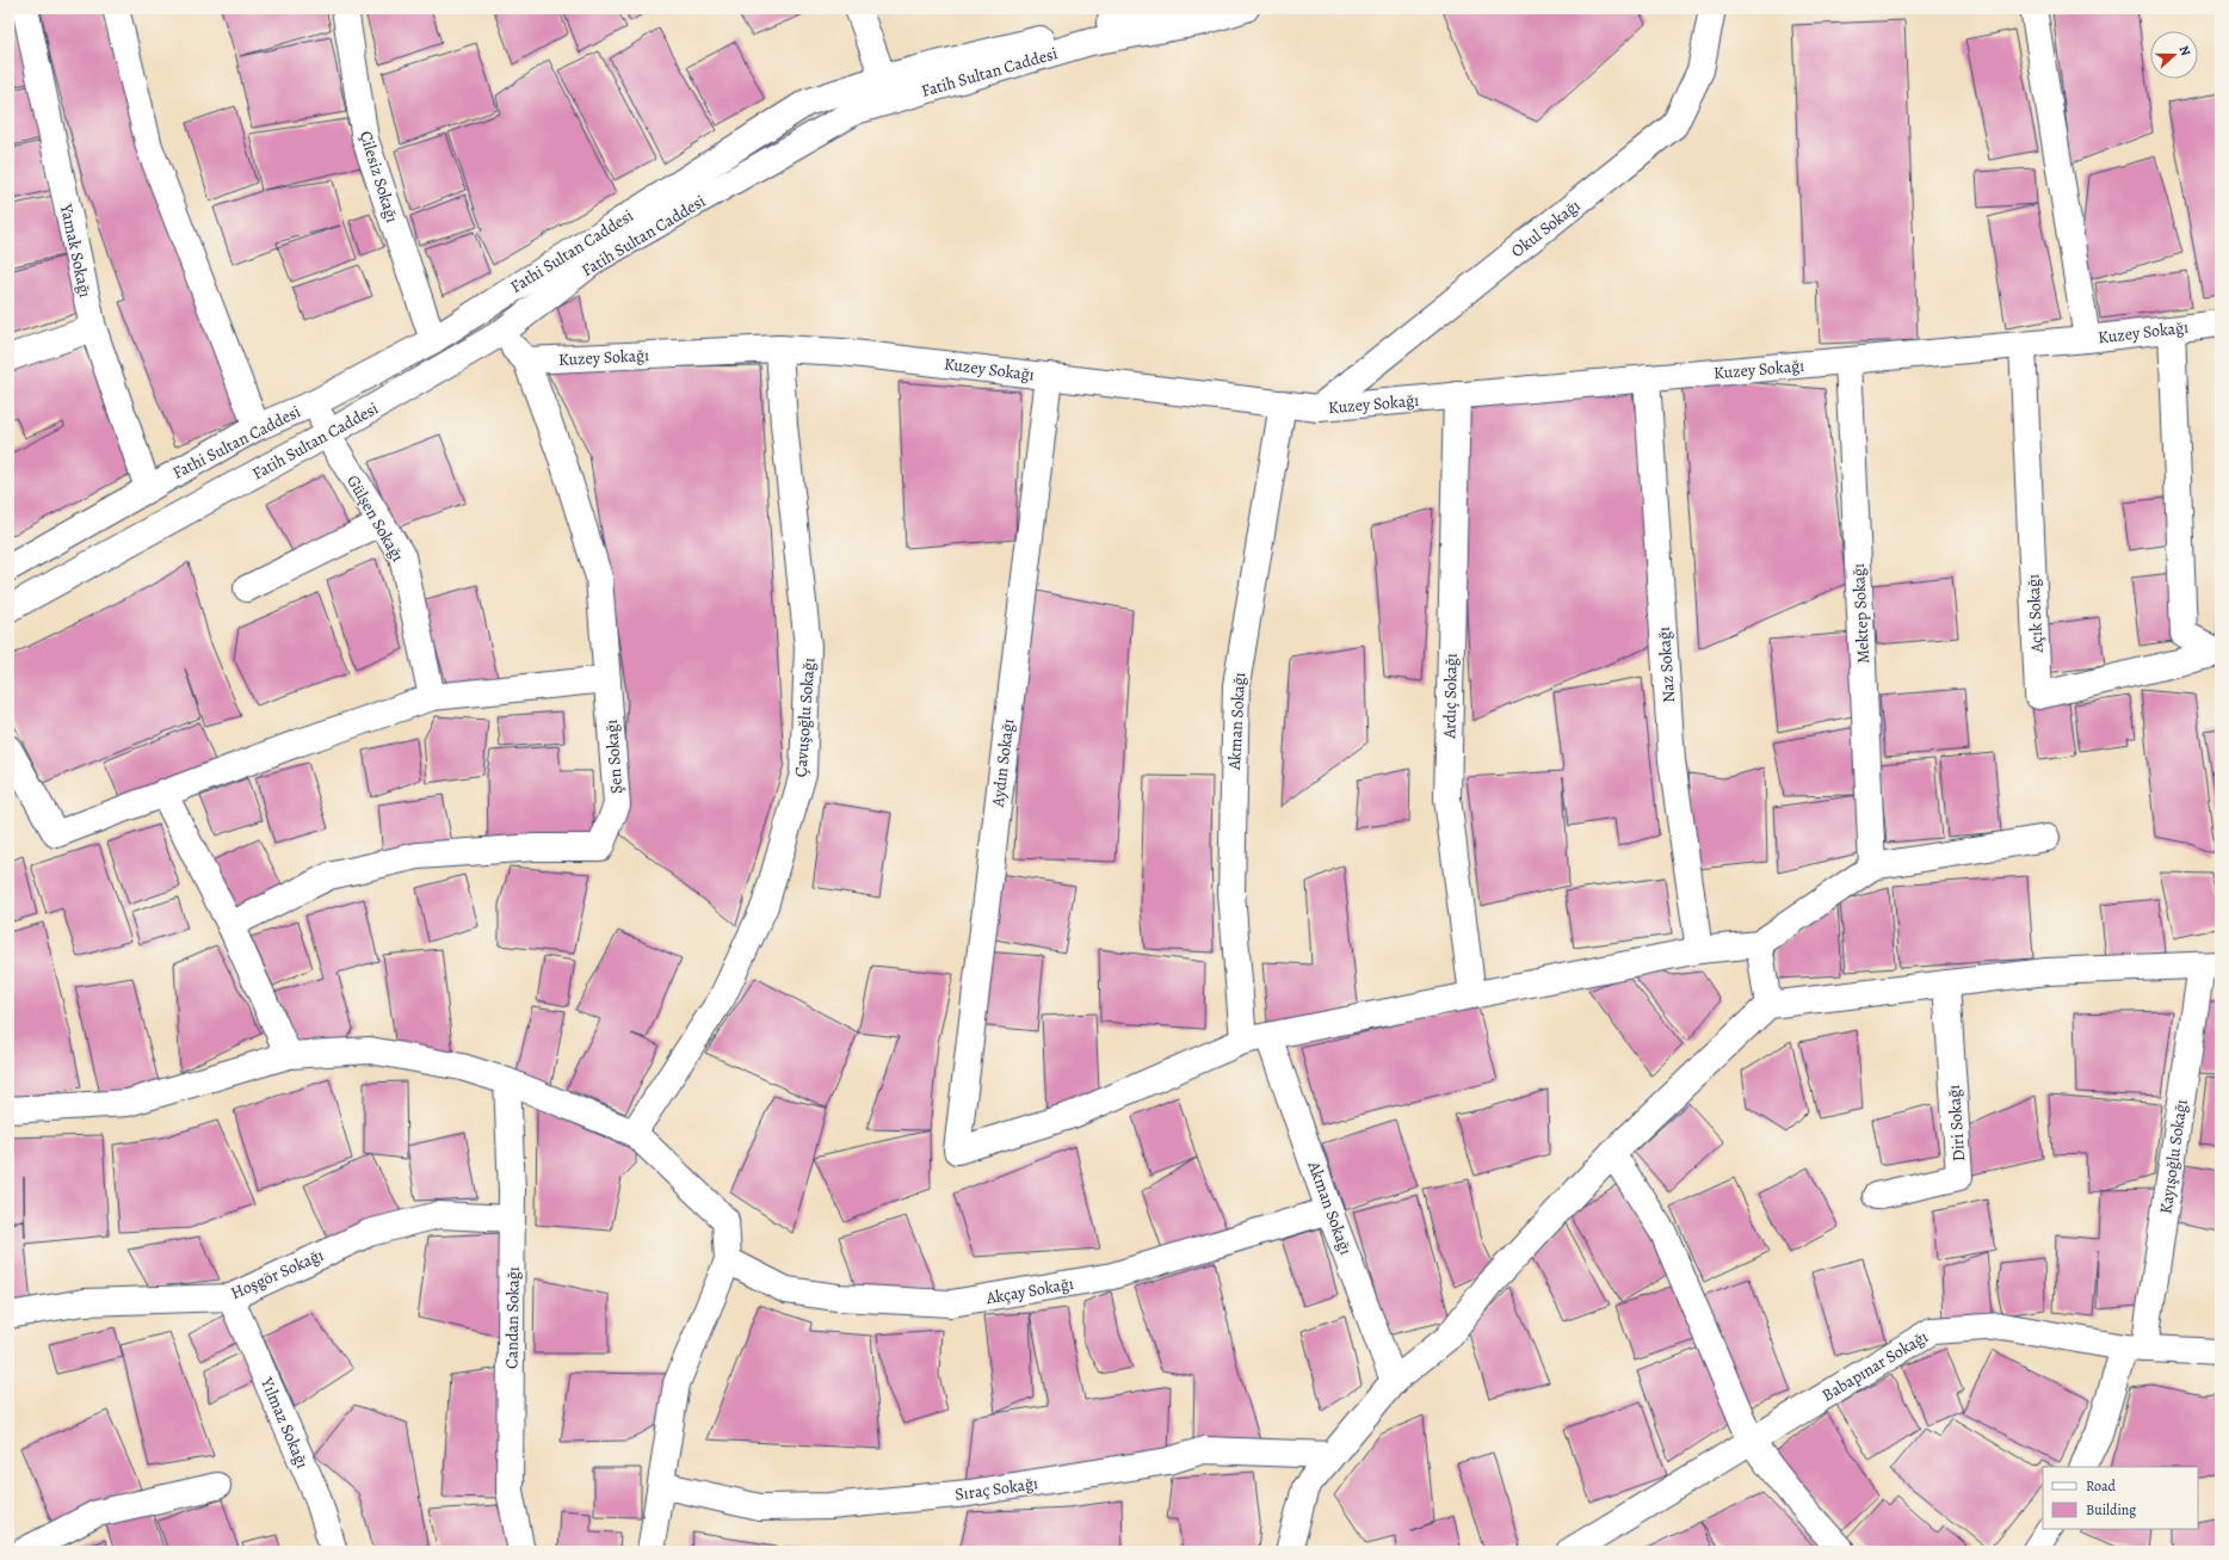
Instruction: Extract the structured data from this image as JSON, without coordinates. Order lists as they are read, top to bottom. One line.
{"streets":{"street":["Fatih Sultan Caddesi","Çilesiz Sokağı","Okul Sokağı","Yamak Sokağı","Fathi Sultan Caddesi","Kuzey Sokağı","Gülşen Sokağı","Mektep Sokağı","Açık Sokağı","Naz Sokağı","Ardıç Sokağı","Çavuşoğlu Sokağı","Akman Sokağı","Şen Sokağı","Aydın Sokağı","Diri Sokağı","Kayışoğlu Sokağı","Hoşgör Sokağı","Akçay Sokağı","Candan Sokağı","Babapınar Sokağı","Yılmaz Sokağı","Sıraç Sokağı"]},"crossings":[["Fatih Sultan Caddesi","Gülşen Sokağı"],["Fatih Sultan Caddesi","Şen Sokağı"],["Çilesiz Sokağı","Fathi Sultan Caddesi"],["Okul Sokağı","Kuzey Sokağı"],["Yamak Sokağı","Fathi Sultan Caddesi"],["Fathi Sultan Caddesi","Gülşen Sokağı"],["Fathi Sultan Caddesi","Şen Sokağı"],["Kuzey Sokağı","Mektep Sokağı"],["Kuzey Sokağı","Açık Sokağı"],["Kuzey Sokağı","Naz Sokağı"],["Kuzey Sokağı","Ardıç Sokağı"],["Kuzey Sokağı","Çavuşoğlu Sokağı"],["Kuzey Sokağı","Akman Sokağı"],["Kuzey Sokağı","Şen Sokağı"],["Kuzey Sokağı","Aydın Sokağı"],["Akman Sokağı","Aydın Sokağı"],["Akman Sokağı","Akçay Sokağı"],["Kayışoğlu Sokağı","Babapınar Sokağı"],["Hoşgör Sokağı","Candan Sokağı"],["Hoşgör Sokağı","Yılmaz Sokağı"]],"legend":["Road","Building"],"north":"right"}
